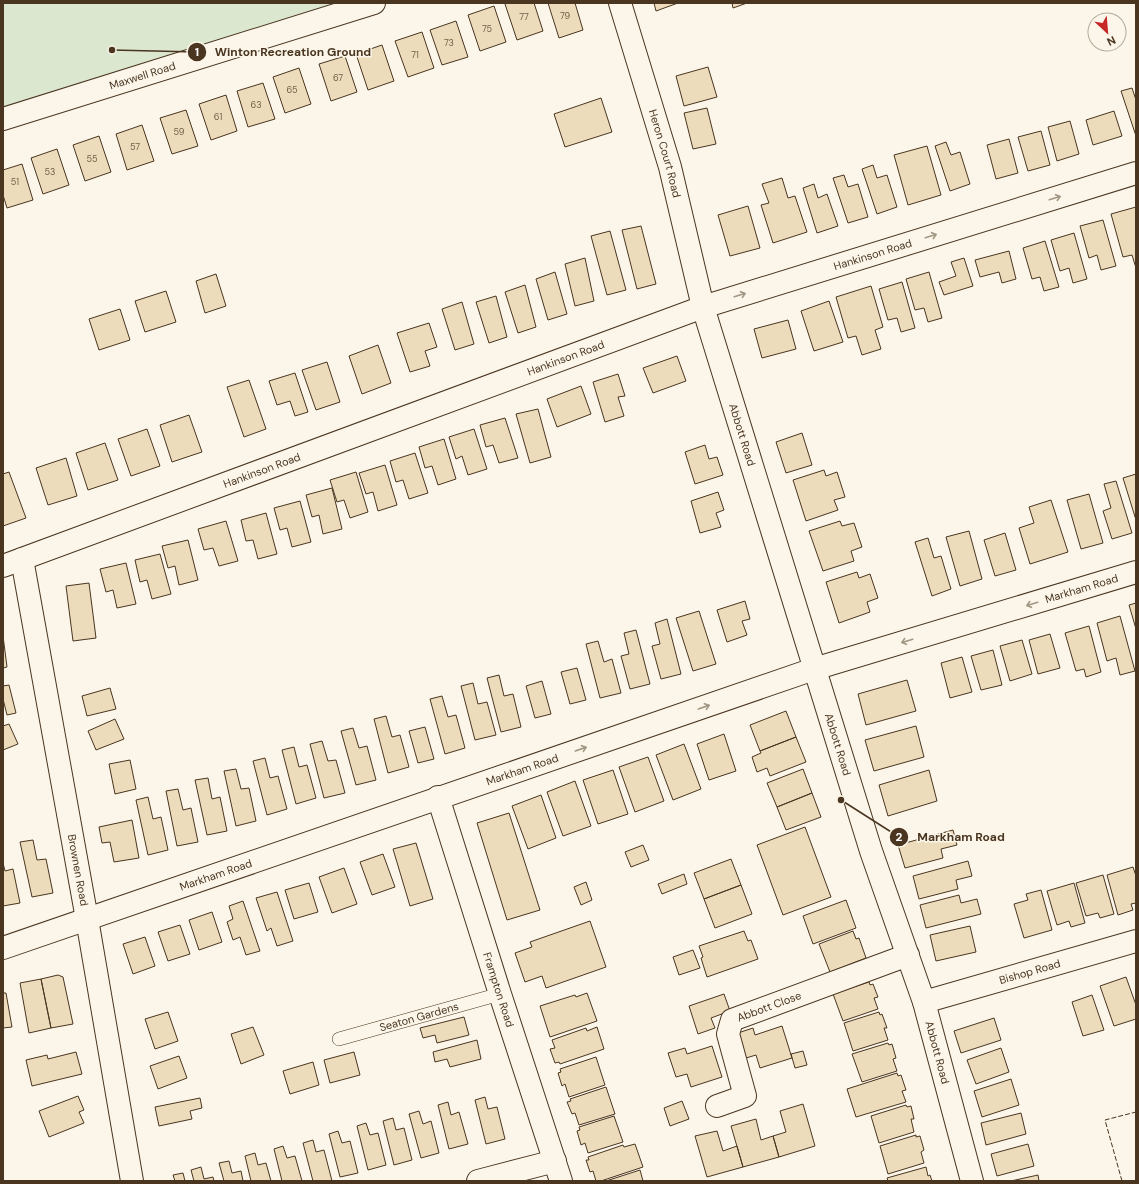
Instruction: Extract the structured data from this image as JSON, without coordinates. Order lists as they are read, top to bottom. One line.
{"streets":{"street":["Maxwell Road","Heron Court Road","Hankinson Road","Abbott Road","Markham Road","Brownen Road","Bishop Road","Frampton Road","Abbott Close"],"lane":["Seaton Gardens"]},"crossings":[["Heron Court Road","Hankinson Road"],["Heron Court Road","Abbott Road"],["Hankinson Road","Abbott Road"],["Hankinson Road","Brownen Road"],["Abbott Road","Markham Road"],["Abbott Road","Bishop Road"],["Abbott Road","Abbott Close"],["Markham Road","Brownen Road"],["Markham Road","Frampton Road"],["Frampton Road","Seaton Gardens"]],"one_way":["Hankinson Road"],"places":["Winton Recreation Ground","Markham Road"],"house_numbers":["79","77","75","73","71","67","65","63","61","59","57","55","53","51"],"north":"bottom right"}
